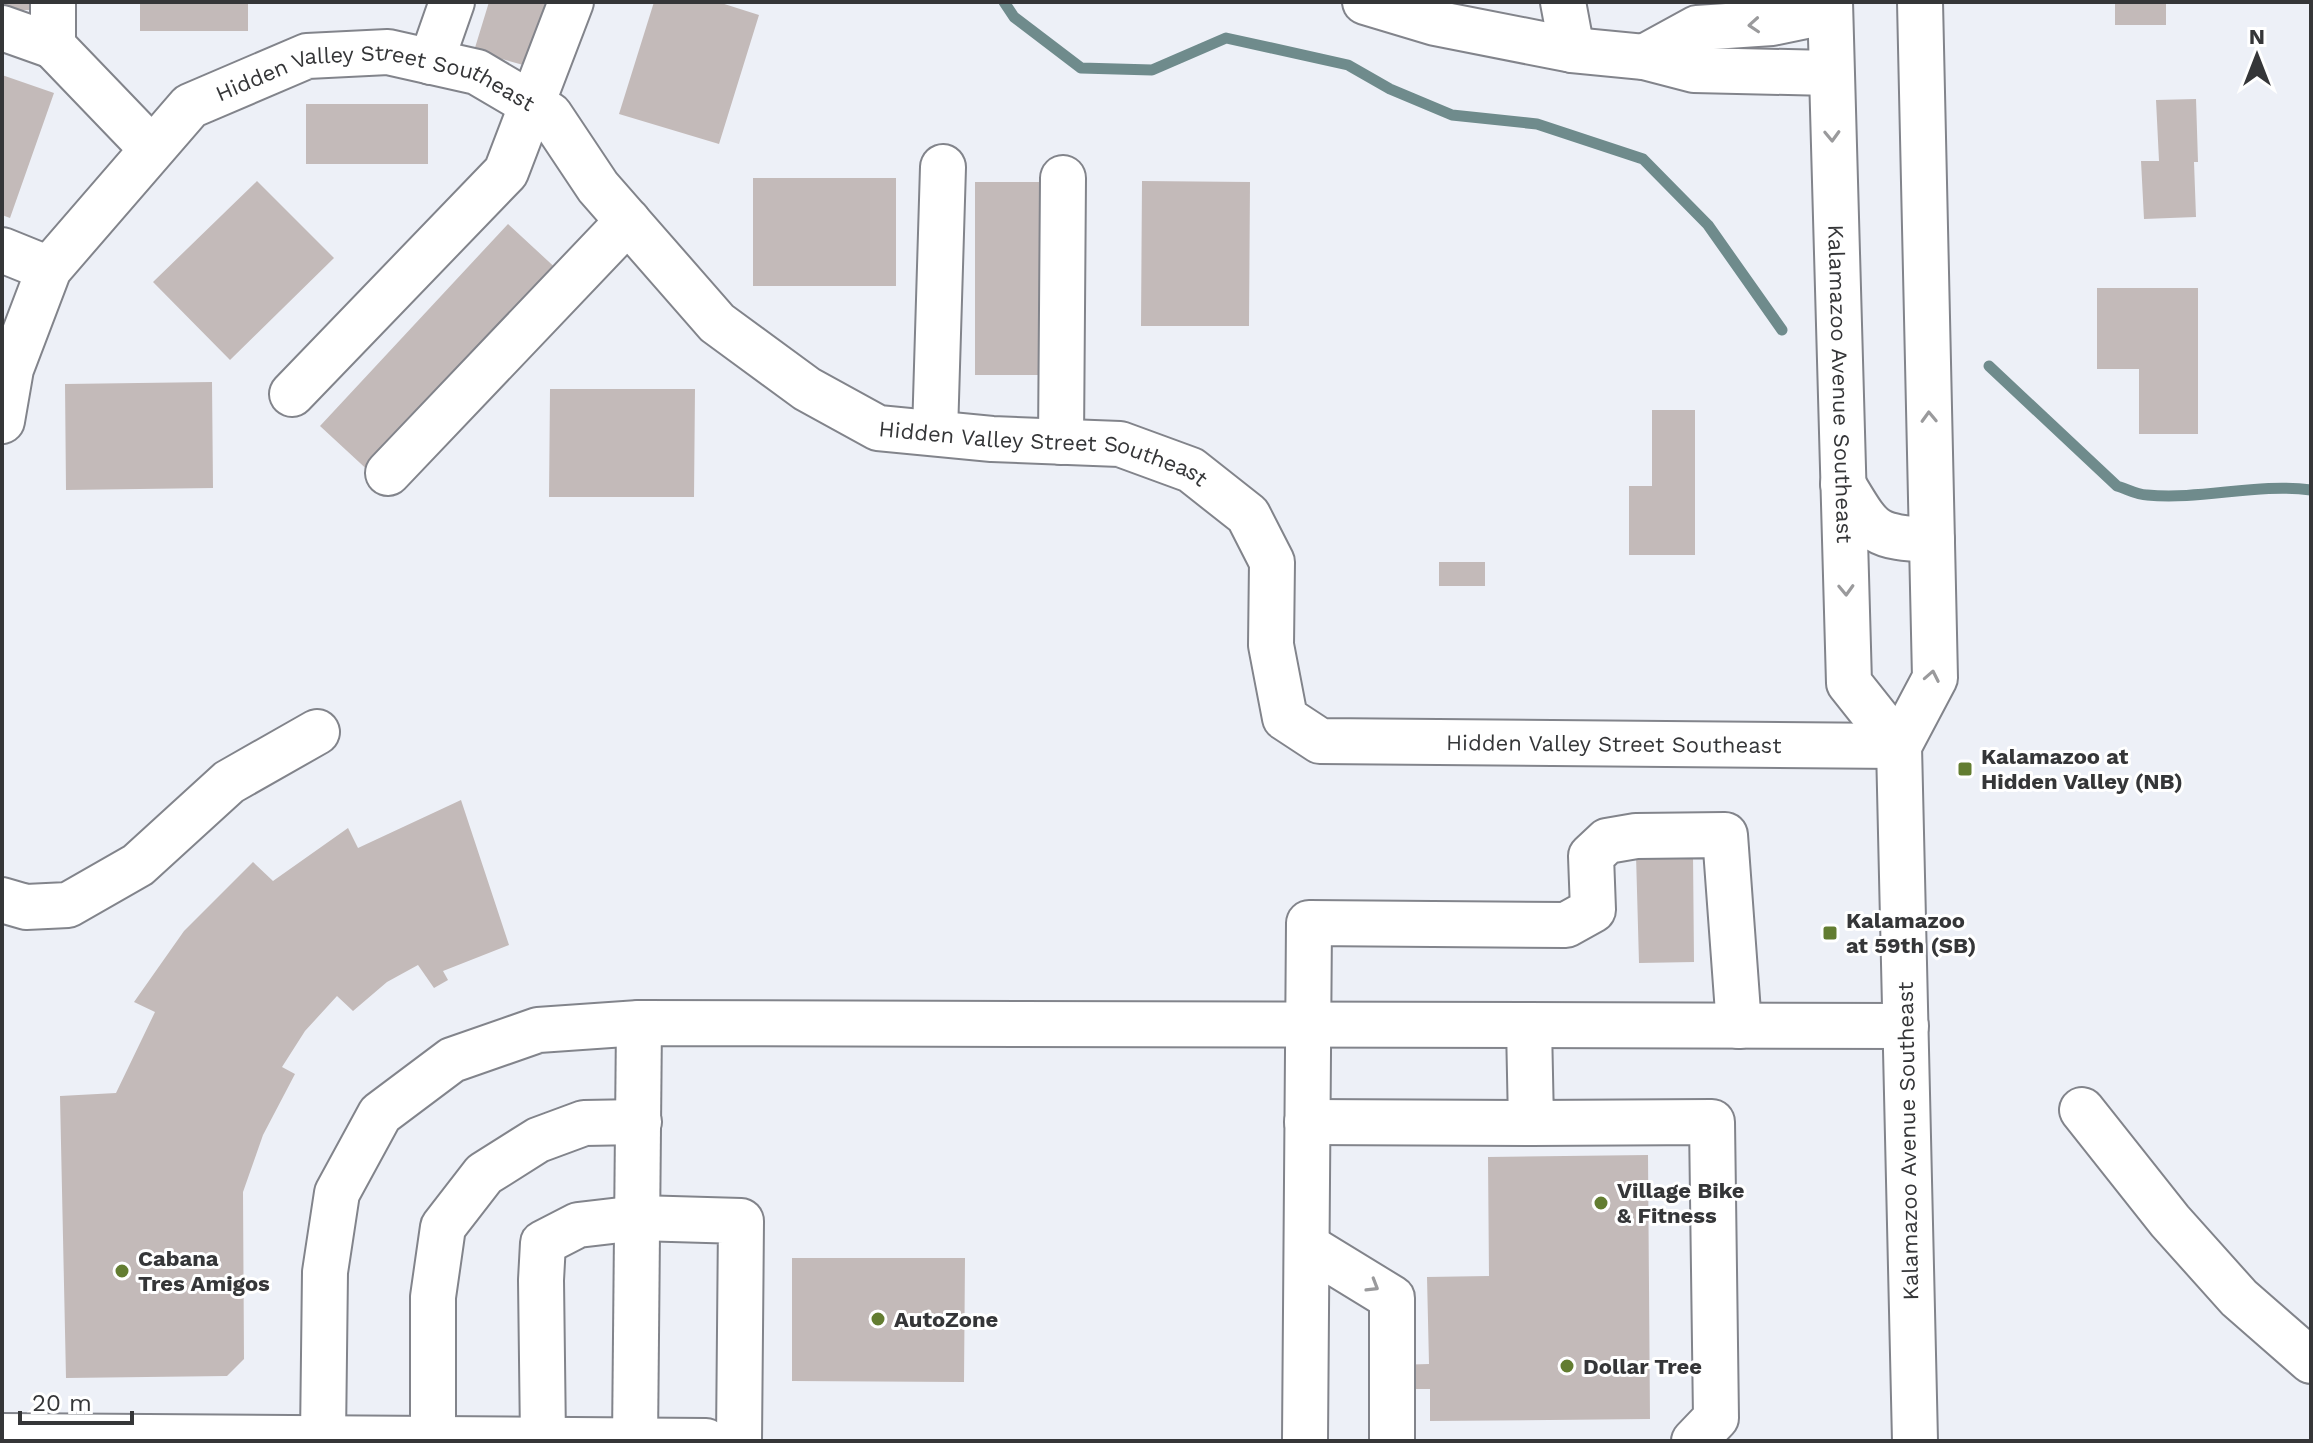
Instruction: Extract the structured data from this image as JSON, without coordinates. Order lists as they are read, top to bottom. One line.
{"streets":{"street":["Hidden Valley Street Southeast","Kalamazoo Avenue Southeast"]},"crossings":[["Hidden Valley Street Southeast","Kalamazoo Avenue Southeast"]],"places":{"transit":["Kalamazoo at Hidden Valley (NB)","Kalamazoo at 59th (SB)"],"other":["Village Bike & Fitness","Cabana Tres Amigos","AutoZone","Dollar Tree"]},"scale_bar":"20 m","north":"top"}
